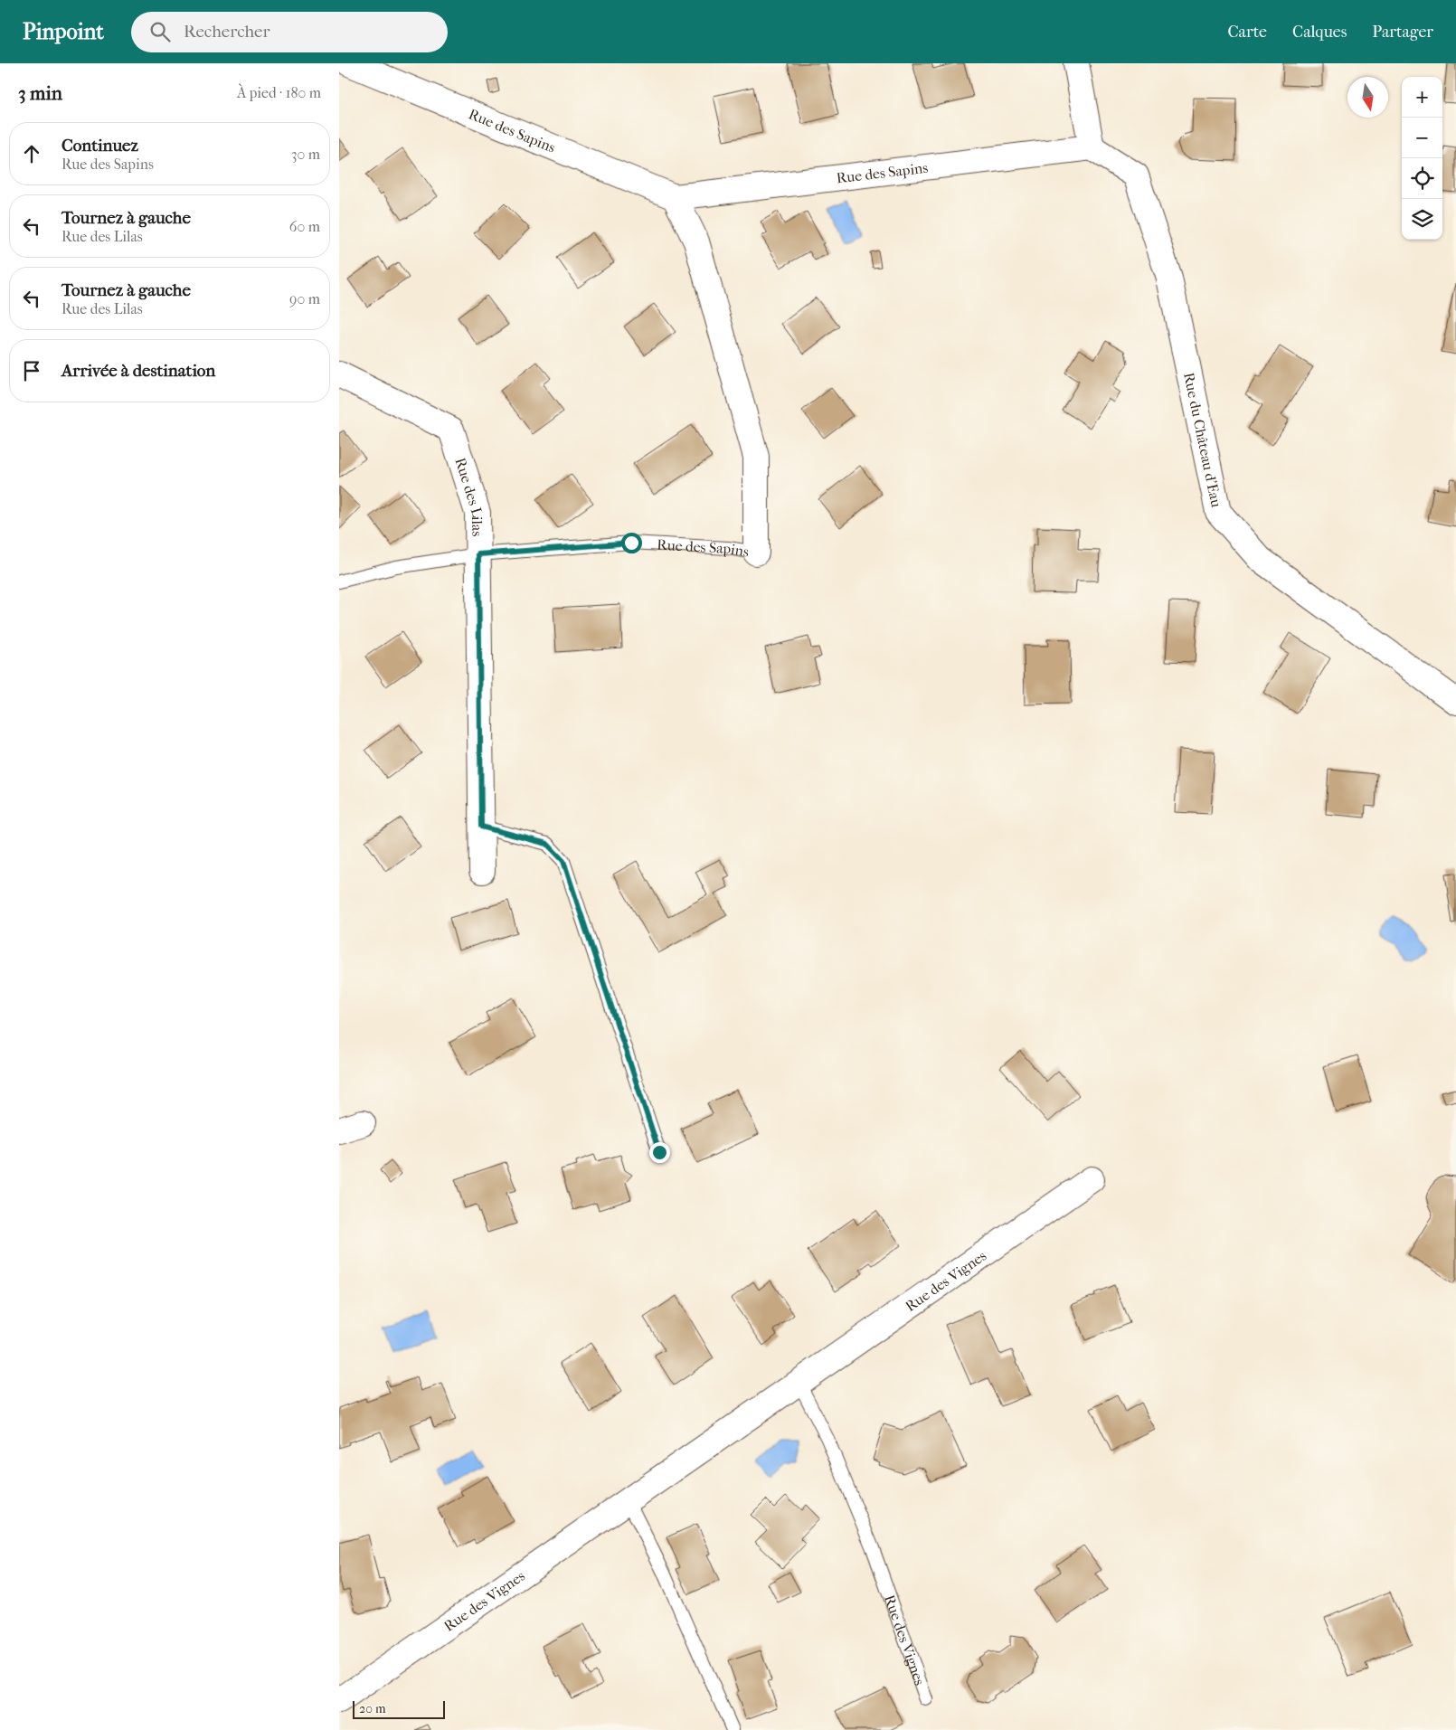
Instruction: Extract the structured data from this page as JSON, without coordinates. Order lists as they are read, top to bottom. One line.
{"streets":{"street":["Rue des Sapins","Rue du Château d'Eau","Rue des Lilas","Rue des Vignes"]},"crossings":[["Rue des Sapins","Rue du Château d'Eau"],["Rue des Sapins","Rue des Lilas"]],"scale_bar":"20 m","north":"bottom","page":{"header":"Pinpoint","search":"Rechercher","nav":["Carte","Calques","Partager"],"heading":["3 min","À pied · 180 m"],"map_buttons":["+","−"],"list":[["Continuez","Rue des Sapins","30 m"],["Tournez à gauche","Rue des Lilas","60 m"],["Tournez à gauche","Rue des Lilas","90 m"],"Arrivée à destination"],"scale":"20 m"}}
